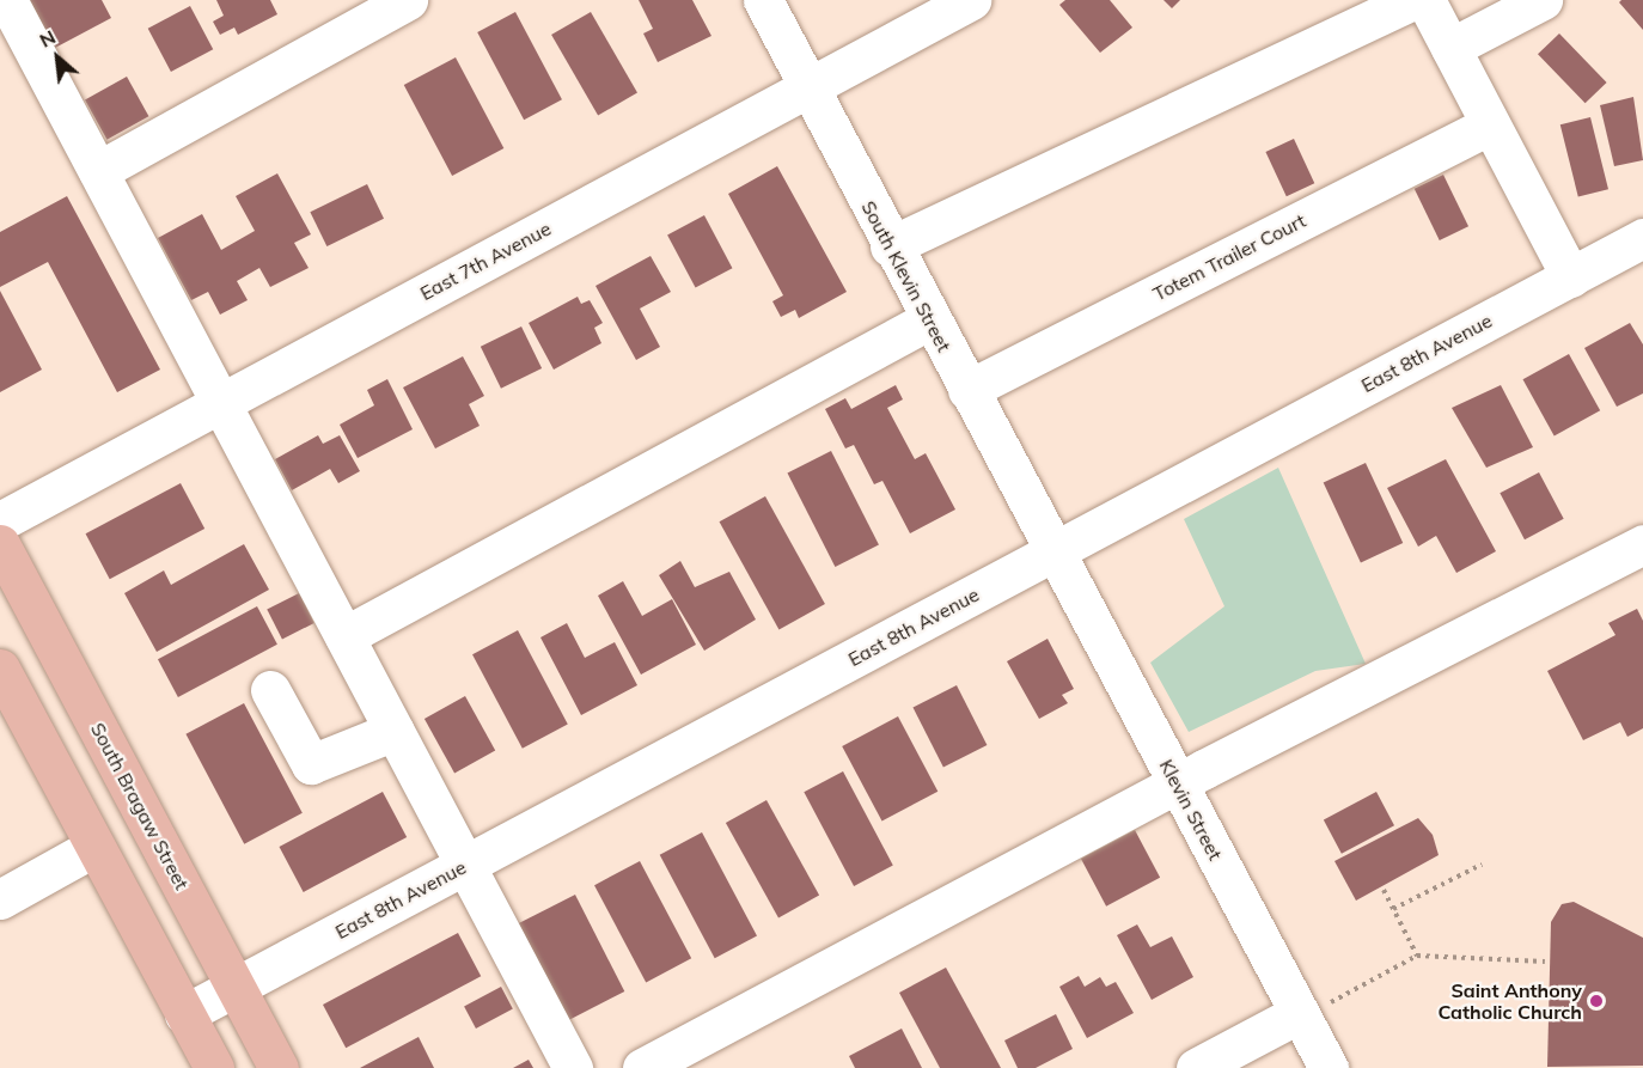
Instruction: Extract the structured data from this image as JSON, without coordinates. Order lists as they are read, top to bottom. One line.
{"streets":{"main road":["South Bragaw Street"],"street":["Totem Trailer Court","East 7th Avenue","South Klevin Street","East 8th Avenue","Klevin Street"]},"crossings":[["Totem Trailer Court","South Klevin Street"],["East 7th Avenue","South Klevin Street"],["South Klevin Street","East 8th Avenue"],["South Klevin Street","Klevin Street"],["East 8th Avenue","South Bragaw Street"],["East 8th Avenue","Klevin Street"]],"places":["Saint Anthony Catholic Church"],"north":"top left"}
